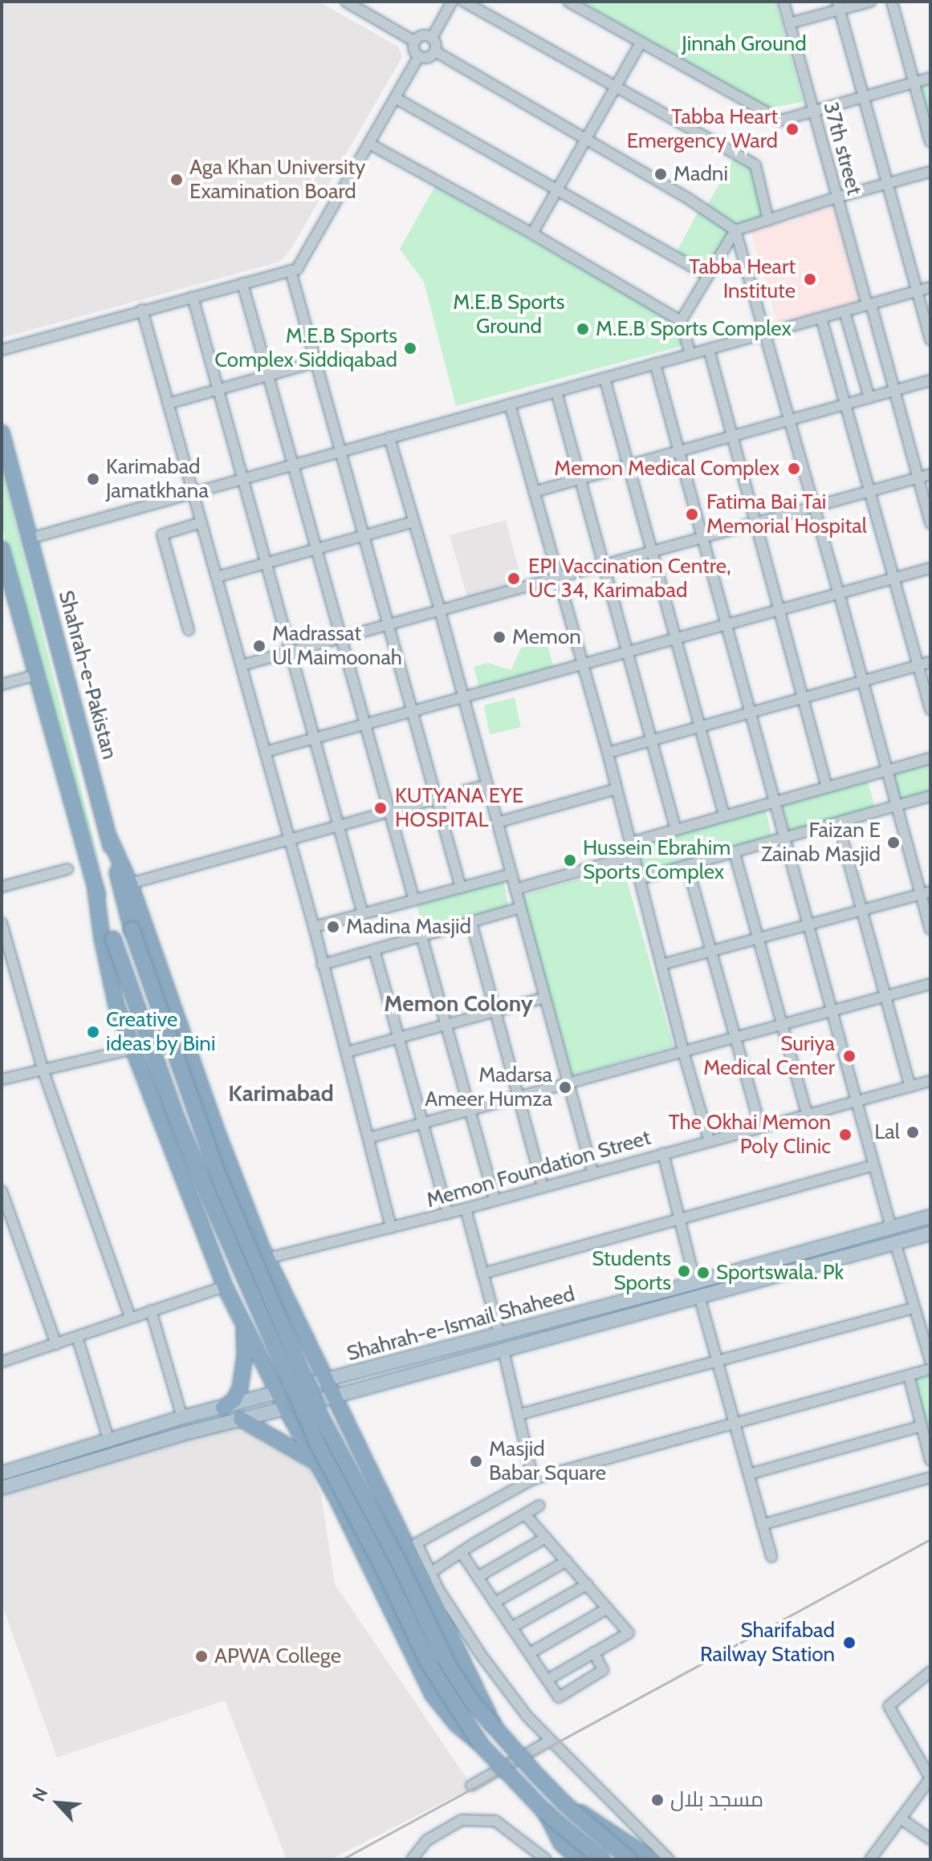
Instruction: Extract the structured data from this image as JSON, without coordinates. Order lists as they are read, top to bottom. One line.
{"streets":{"highway":["Shahrah-e-Pakistan"],"main road":["Shahrah-e-Ismail Shaheed"],"street":["37th street","Memon Foundation Street"]},"districts":["Memon Colony","Karimabad"],"parks":["Jinnah Ground","M.E.B Sports Ground"],"places":["Tabba Heart Emergency Ward","Madni","Aga Khan University Examination Board","Tabba Heart Institute","M.E.B Sports Complex","M.E.B Sports Complex Siddiqabad","Memon Medical Complex","Karimabad Jamatkhana","Fatima Bai Tai Memorial Hospital","EPI Vaccination Centre, UC 34, Karimabad","Memon","Madrassat Ul Maimoonah","KUTYANA EYE HOSPITAL","Faizan E Zainab Masjid","Hussein Ebrahim Sports Complex","Madina Masjid","Creative ideas by Bini","Suriya Medical Center","Madarsa Ameer Humza","Lal","The Okhai Memon Poly Clinic","Students Sports","Sportswala. Pk","Masjid Babar Square","Sharifabad Railway Station","APWA College","مسجد بلال"],"north":"top left"}
